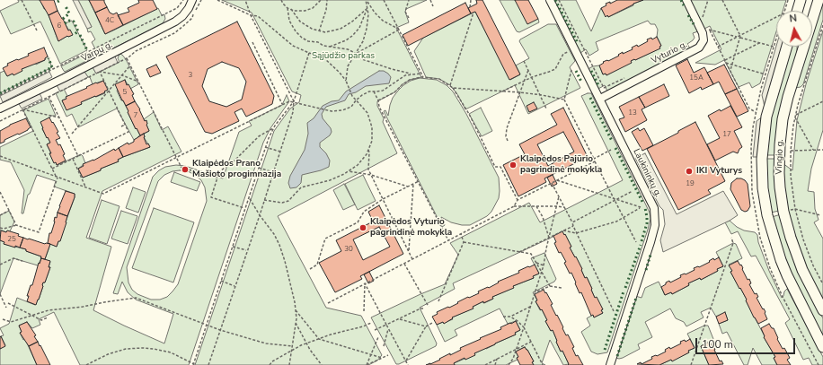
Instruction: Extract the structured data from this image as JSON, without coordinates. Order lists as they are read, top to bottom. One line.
{"streets":{"main road":["Vingio g."],"street":["Varpų g.","Vyturio g.","Laukininkų g."]},"crossings":[["Vyturio g.","Laukininkų g."]],"parks":["Sąjūdžio parkas"],"places":["Klaipėdos Pajūrio pagrindinė mokykla","Klaipėdos Prano Mašioto progimnazija","IKI Vyturys","Klaipėdos Vyturio pagrindinė mokykla"],"house_numbers":["4C","6","3","15A","5","13","7","17","19","25","30"],"scale_bar":"100 m","north":"top"}
